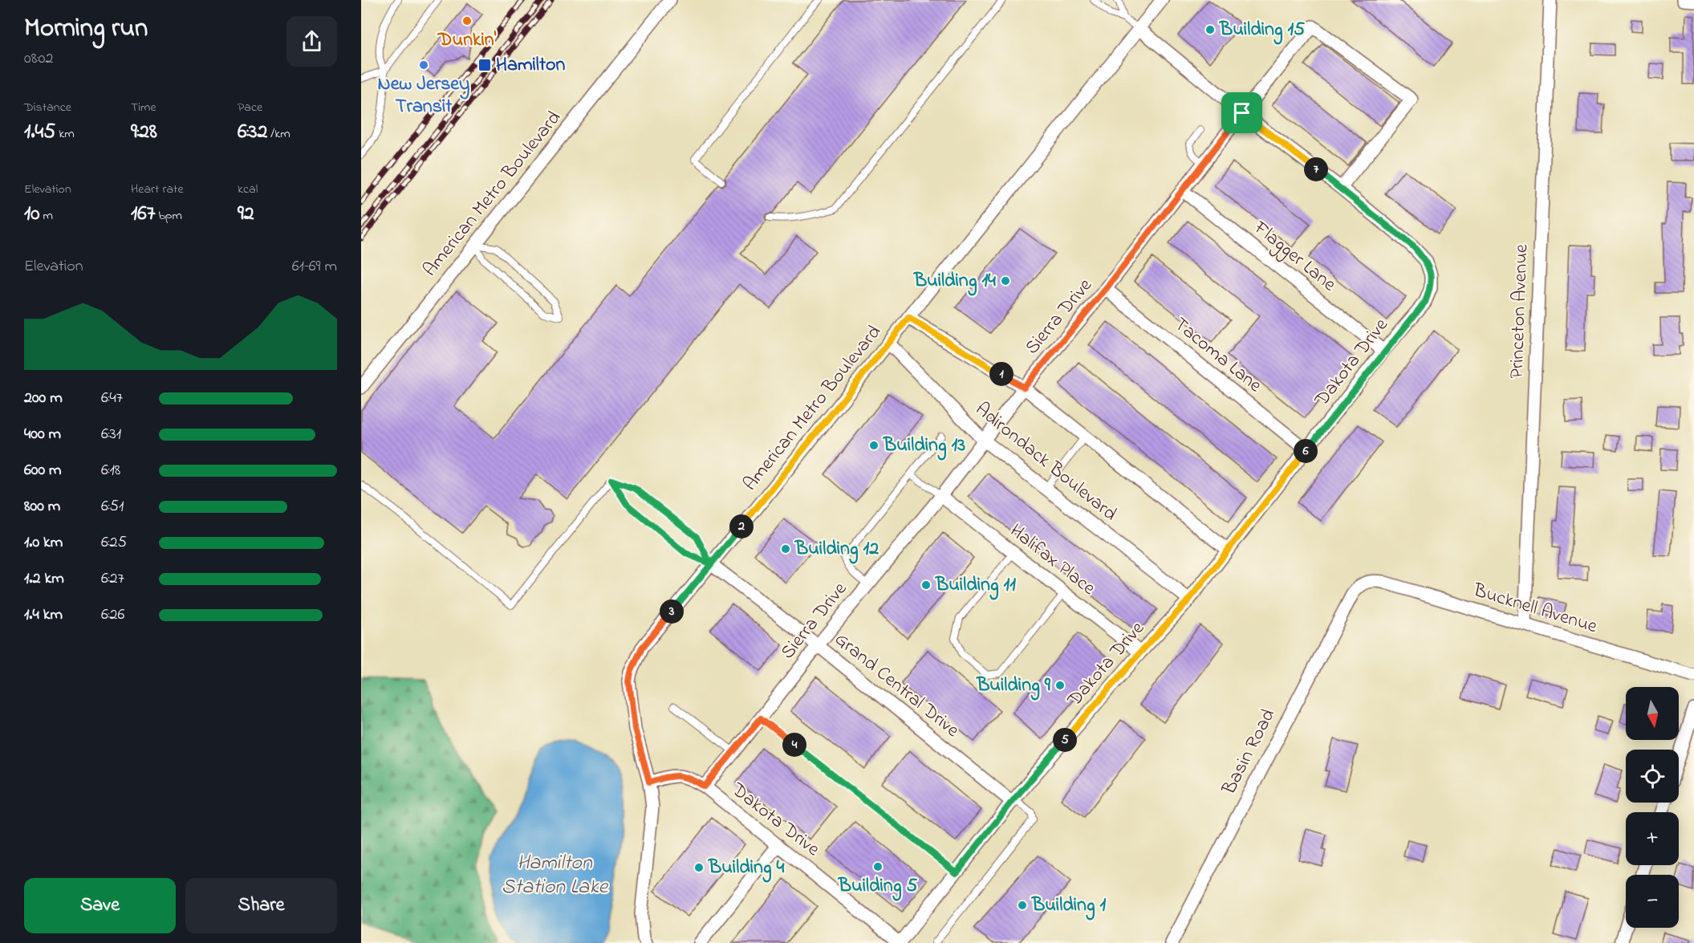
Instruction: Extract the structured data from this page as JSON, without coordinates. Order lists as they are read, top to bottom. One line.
{"streets":{"street":["American Metro Boulevard","Flagger Lane","Princeton Avenue","Sierra Drive","Tacoma Lane","Dakota Drive","Adirondack Boulevard","Halifax Place","Bucknell Avenue","Grand Central Drive","Basin Road"]},"crossings":[["American Metro Boulevard","Dakota Drive"],["American Metro Boulevard","Adirondack Boulevard"],["American Metro Boulevard","Grand Central Drive"],["Flagger Lane","Sierra Drive"],["Flagger Lane","Dakota Drive"],["Princeton Avenue","Bucknell Avenue"],["Sierra Drive","Tacoma Lane"],["Sierra Drive","Dakota Drive"],["Sierra Drive","Adirondack Boulevard"],["Sierra Drive","Halifax Place"],["Sierra Drive","Grand Central Drive"],["Tacoma Lane","Dakota Drive"],["Dakota Drive","Adirondack Boulevard"],["Dakota Drive","Halifax Place"],["Dakota Drive","Grand Central Drive"],["Bucknell Avenue","Basin Road"]],"water":["Hamilton Station Lake"],"places":{"other":["Dunkin'","Building 15","New Jersey Transit","Building 14","Building 13","Building 12","Building 11","Building 9","Building 5","Building 4","Building 1"],"transit":["Hamilton"]},"north":"bottom","page":{"heading":["Morning run","08:02"],"stats":[["Distance","1.45 km"],["Time","9:28"],["Pace","6:32 /km"],["Elevation","10 m"],["Heart rate","167 bpm"],["kcal","92"]],"pins":["7","1","6","2","3","5","4"],"chart":["Elevation","61–69 m"],"list":[{"name":"200 m","note":"6:47"},{"name":"400 m","note":"6:31"},{"name":"600 m","note":"6:18"},{"name":"800 m","note":"6:51"},{"name":"1.0 km","note":"6:25"},{"name":"1.2 km","note":"6:27"},{"name":"1.4 km","note":"6:26"}],"map_buttons":["+","−"],"buttons":["Save","Share"]}}
